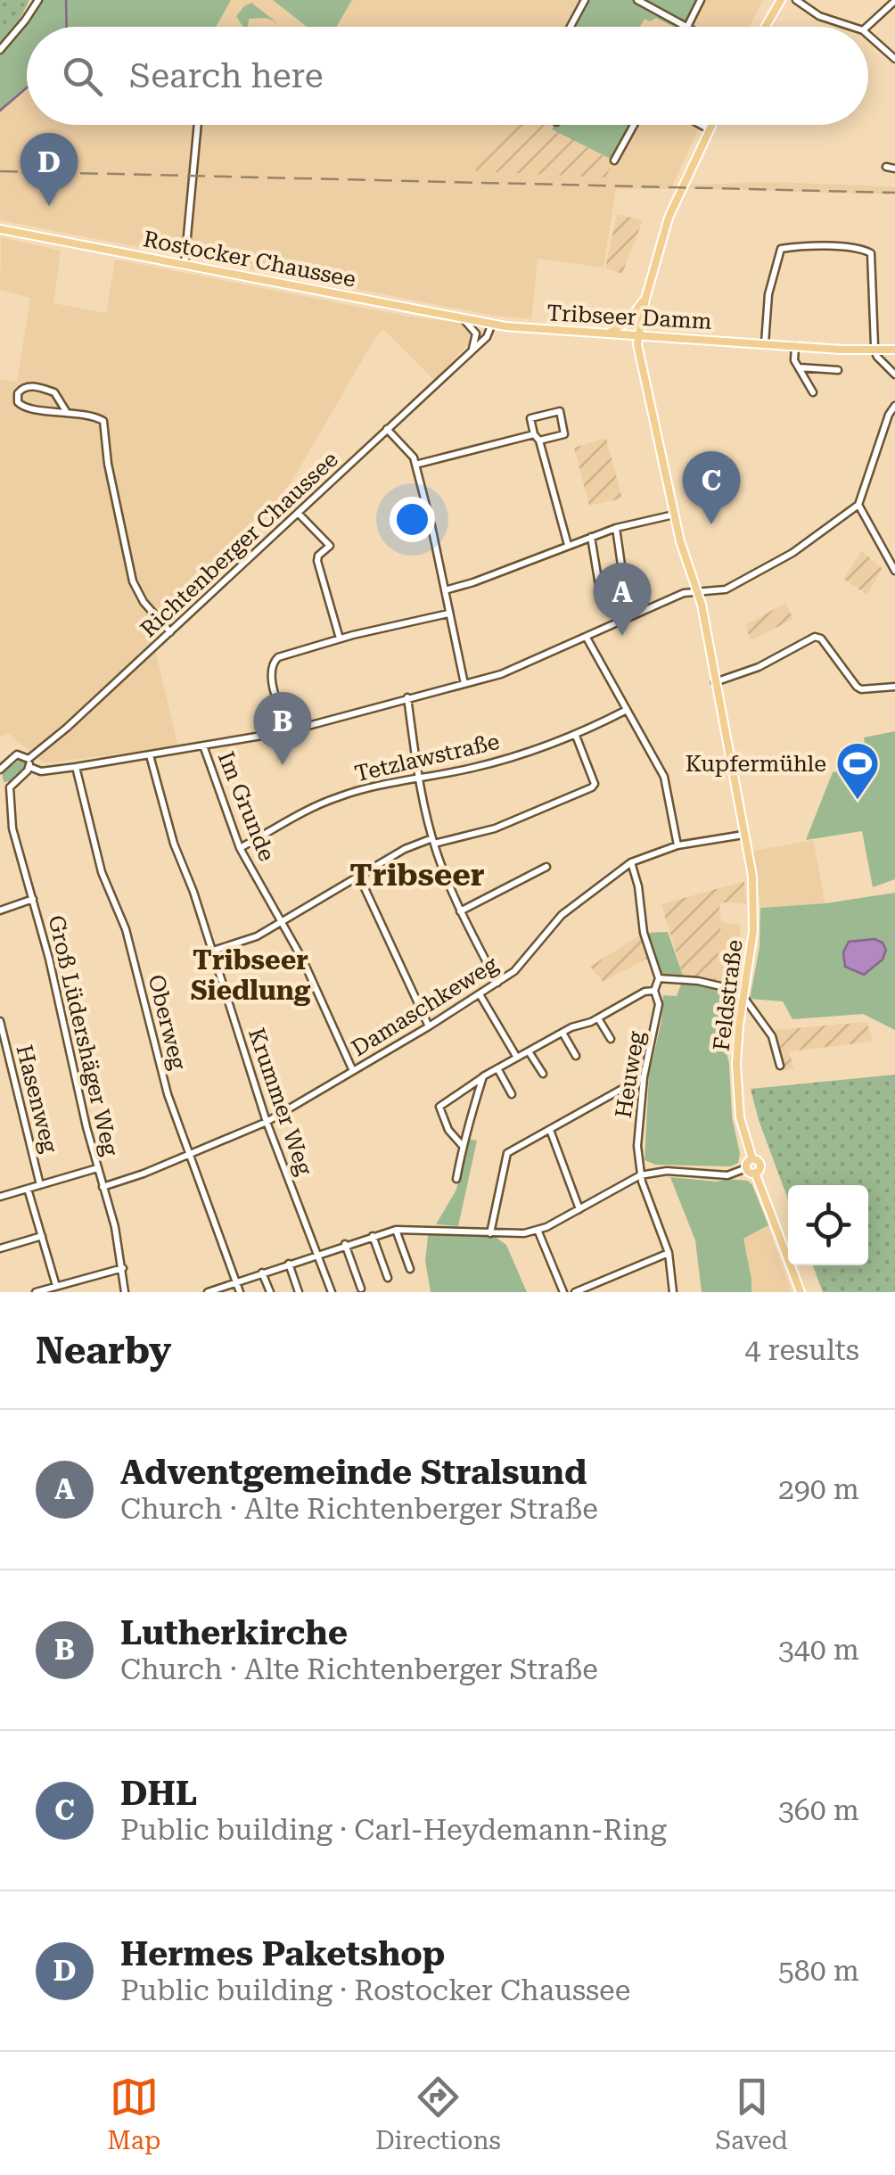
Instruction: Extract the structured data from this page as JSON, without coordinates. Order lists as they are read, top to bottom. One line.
{"streets":{"main road":["Rostocker Chaussee","Tribseer Damm","Feldstraße"],"street":["Richtenberger Chaussee","Tetzlawstraße","Im Grunde","Damaschkeweg","Oberweg","Groß Lüdershäger Weg","Heuweg","Hasenweg","Krummer Weg"]},"crossings":[["Rostocker Chaussee","Tribseer Damm"],["Rostocker Chaussee","Richtenberger Chaussee"],["Tribseer Damm","Richtenberger Chaussee"],["Tribseer Damm","Feldstraße"],["Tetzlawstraße","Im Grunde"],["Im Grunde","Damaschkeweg"],["Feldstraße","Damaschkeweg"],["Damaschkeweg","Oberweg"],["Damaschkeweg","Groß Lüdershäger Weg"],["Damaschkeweg","Krummer Weg"]],"districts":["Tribseer","Tribseer Siedlung"],"places":{"sports":["Kupfermühle"]},"page":{"search":"Search here","pins":["D","C","A","B"],"heading":["Nearby","4 results"],"list":[{"mark":"A","name":"Adventgemeinde Stralsund","note":"Church · Alte Richtenberger Straße","value":"290 m"},{"mark":"B","name":"Lutherkirche","note":"Church · Alte Richtenberger Straße","value":"340 m"},{"mark":"C","name":"DHL","note":"Public building · Carl-Heydemann-Ring","value":"360 m"},{"mark":"D","name":"Hermes Paketshop","note":"Public building · Rostocker Chaussee","value":"580 m"}],"nav":["Map","Directions","Saved"]}}
